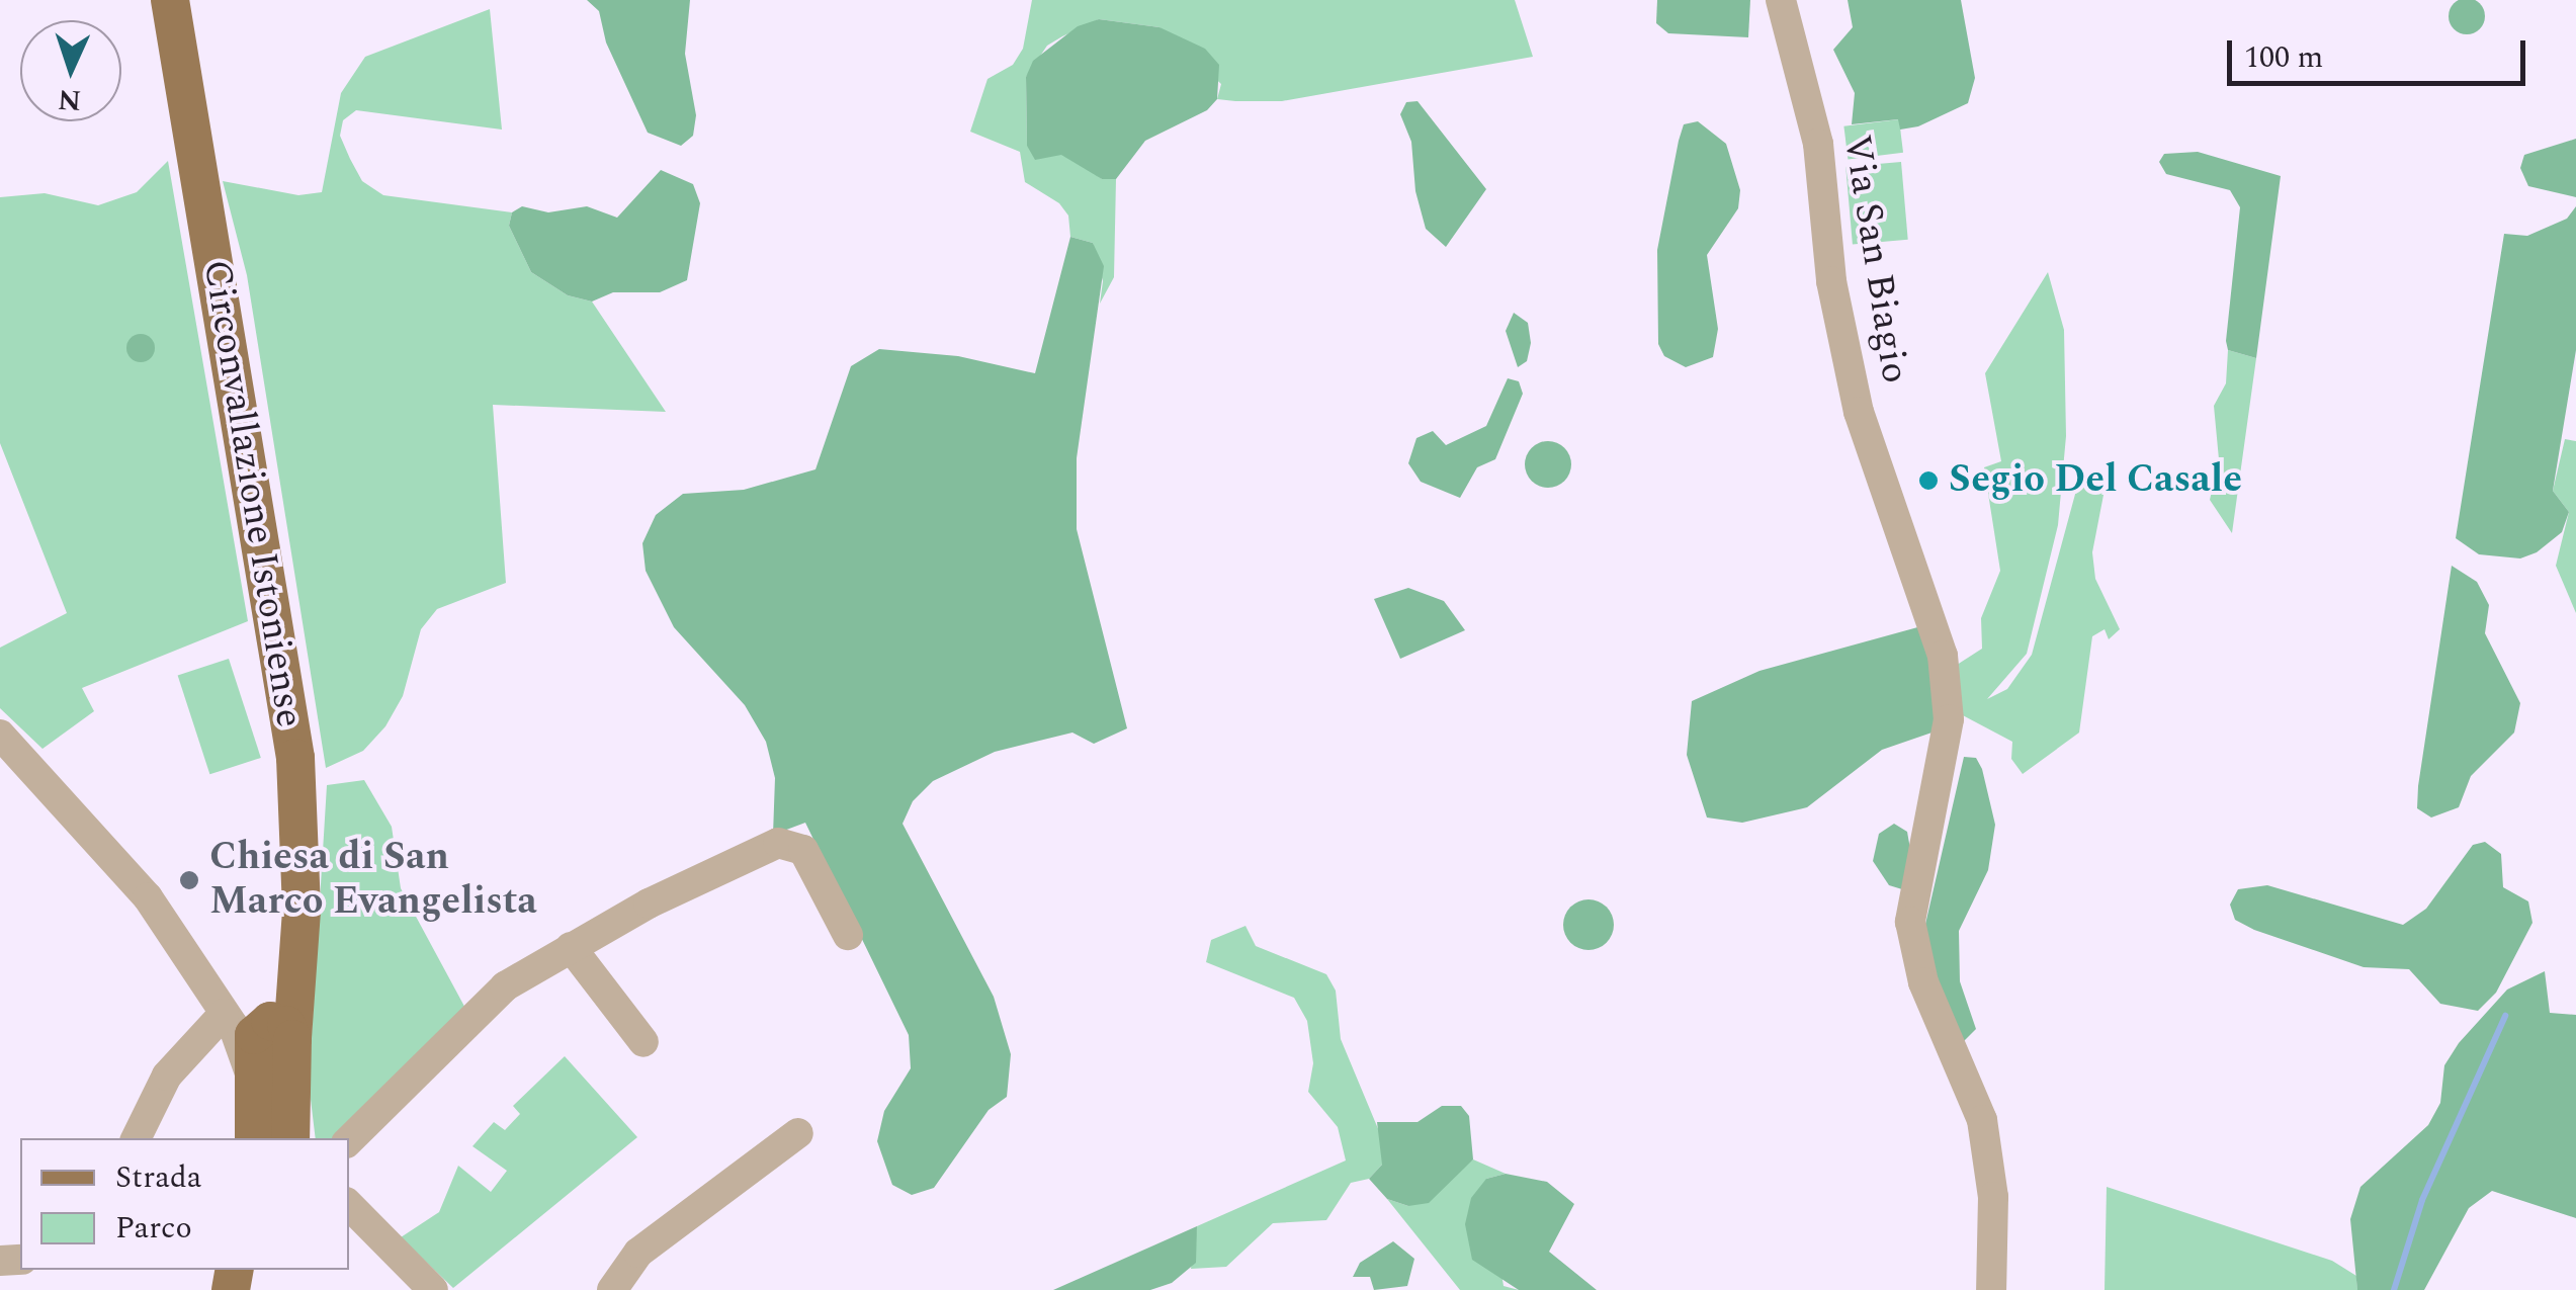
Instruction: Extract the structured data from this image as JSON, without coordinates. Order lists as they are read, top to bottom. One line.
{"streets":{"main road":["Circonvallazione Istoniense"],"street":["Via San Biagio"]},"places":["Segio Del Casale","Chiesa di San Marco Evangelista"],"legend":["Strada","Parco"],"scale_bar":"100 m","north":"bottom"}
